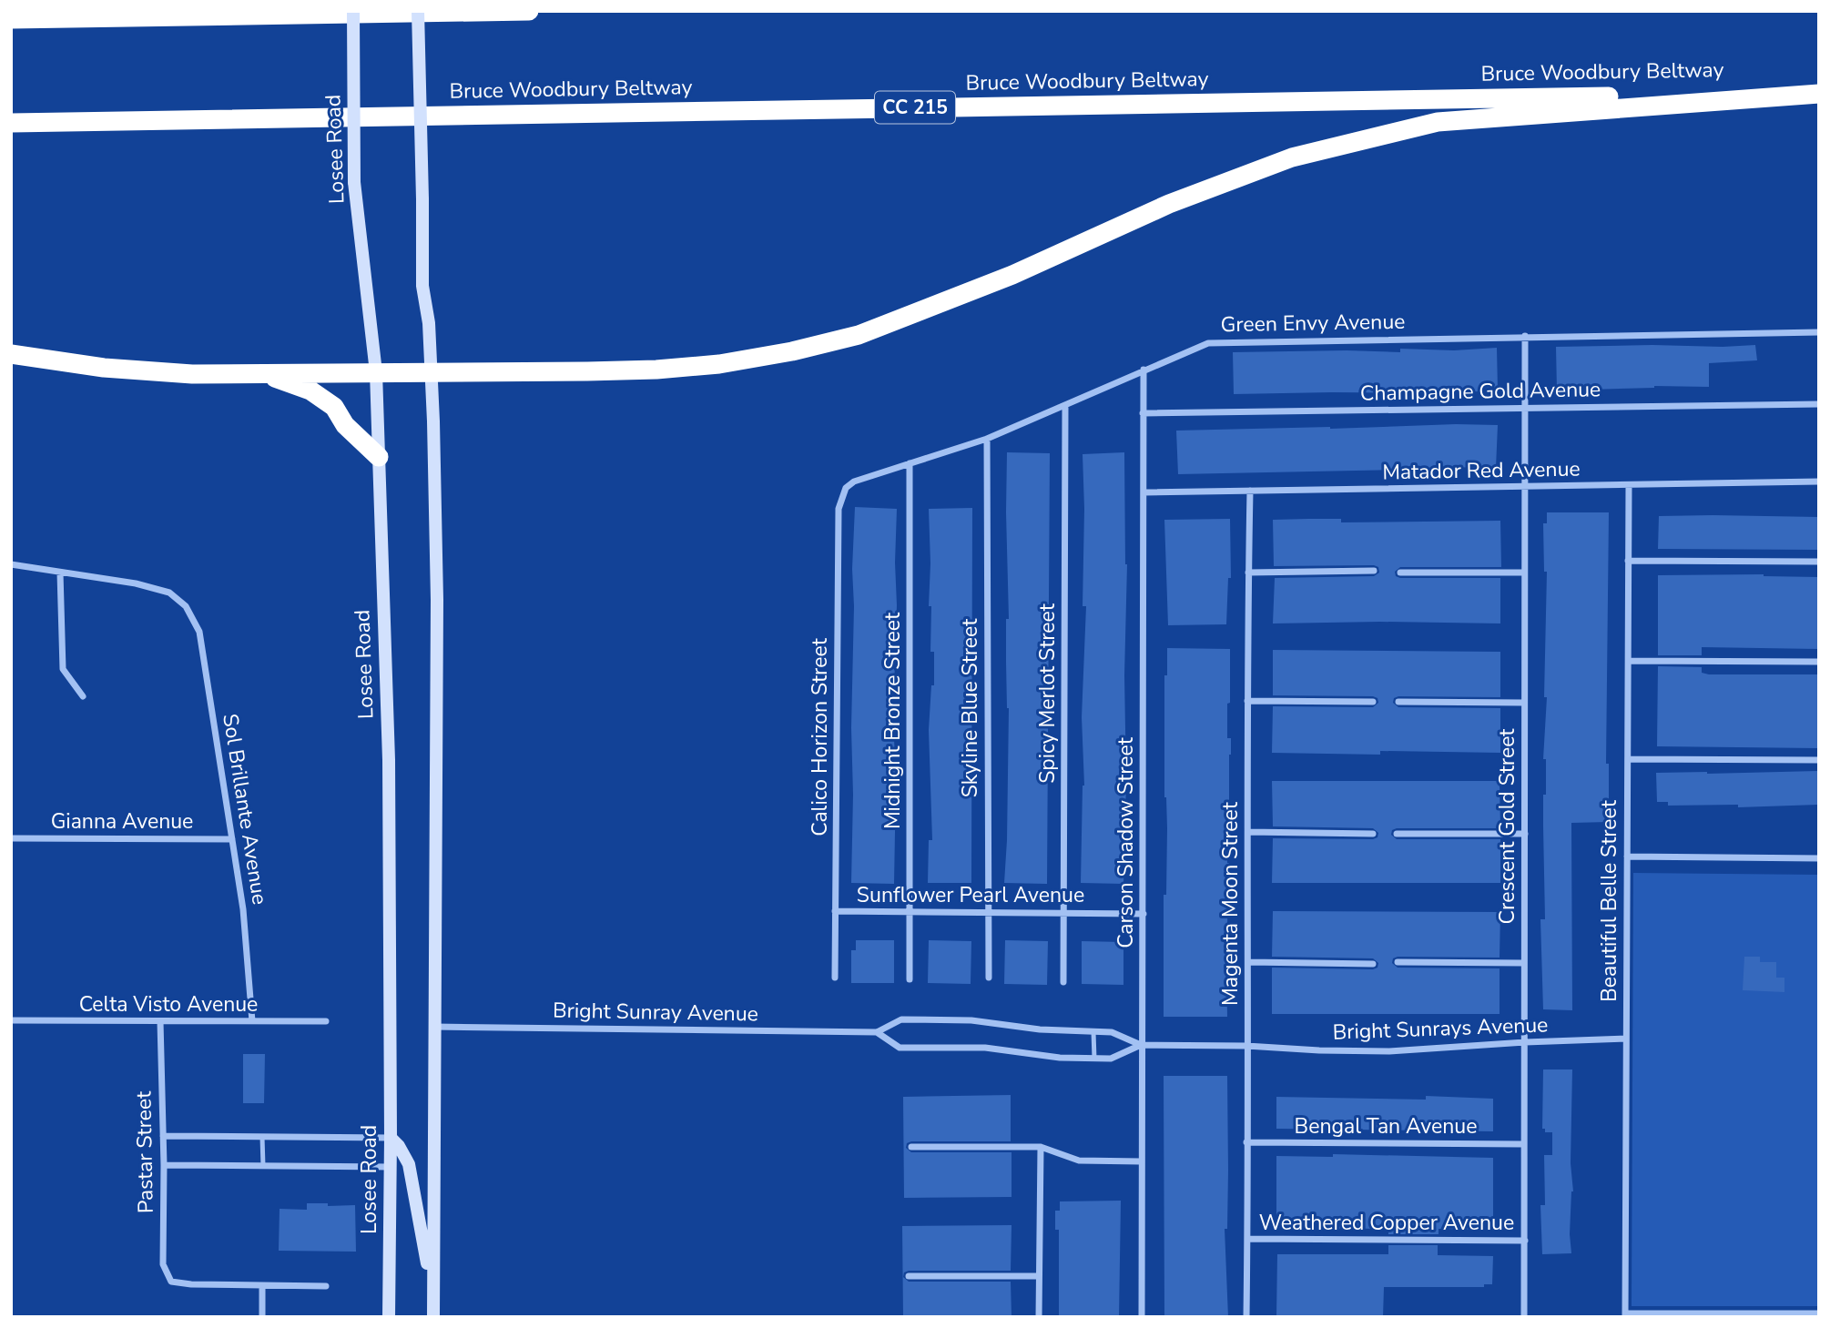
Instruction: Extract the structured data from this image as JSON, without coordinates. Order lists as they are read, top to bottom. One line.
{"streets":{"highway":["Bruce Woodbury Beltway","CC 215"],"main road":["Losee Road"],"street":["Green Envy Avenue","Champagne Gold Avenue","Matador Red Avenue","Spicy Merlot Street","Skyline Blue Street","Midnight Bronze Street","Calico Horizon Street","Sol Brillante Avenue","Gianna Avenue","Crescent Gold Street","Carson Shadow Street","Sunflower Pearl Avenue","Beautiful Belle Street","Magenta Moon Street","Celta Visto Avenue","Bright Sunray Avenue","Bright Sunrays Avenue","Bengal Tan Avenue","Pastar Street","Weathered Copper Avenue"]},"crossings":[["Green Envy Avenue","Spicy Merlot Street"],["Green Envy Avenue","Skyline Blue Street"],["Green Envy Avenue","Midnight Bronze Street"],["Green Envy Avenue","Calico Horizon Street"],["Green Envy Avenue","Crescent Gold Street"],["Green Envy Avenue","Carson Shadow Street"],["Champagne Gold Avenue","Crescent Gold Street"],["Champagne Gold Avenue","Carson Shadow Street"],["Matador Red Avenue","Crescent Gold Street"],["Matador Red Avenue","Carson Shadow Street"],["Matador Red Avenue","Beautiful Belle Street"],["Matador Red Avenue","Magenta Moon Street"],["Spicy Merlot Street","Sunflower Pearl Avenue"],["Skyline Blue Street","Sunflower Pearl Avenue"],["Midnight Bronze Street","Sunflower Pearl Avenue"],["Calico Horizon Street","Sunflower Pearl Avenue"],["Sol Brillante Avenue","Gianna Avenue"],["Sol Brillante Avenue","Celta Visto Avenue"],["Crescent Gold Street","Bright Sunrays Avenue"],["Crescent Gold Street","Bengal Tan Avenue"],["Crescent Gold Street","Weathered Copper Avenue"],["Carson Shadow Street","Sunflower Pearl Avenue"],["Carson Shadow Street","Bright Sunray Avenue"],["Carson Shadow Street","Bright Sunrays Avenue"],["Beautiful Belle Street","Bright Sunrays Avenue"],["Magenta Moon Street","Bright Sunrays Avenue"],["Magenta Moon Street","Bengal Tan Avenue"],["Magenta Moon Street","Weathered Copper Avenue"],["Celta Visto Avenue","Pastar Street"],["Bright Sunray Avenue","Bright Sunrays Avenue"]]}
